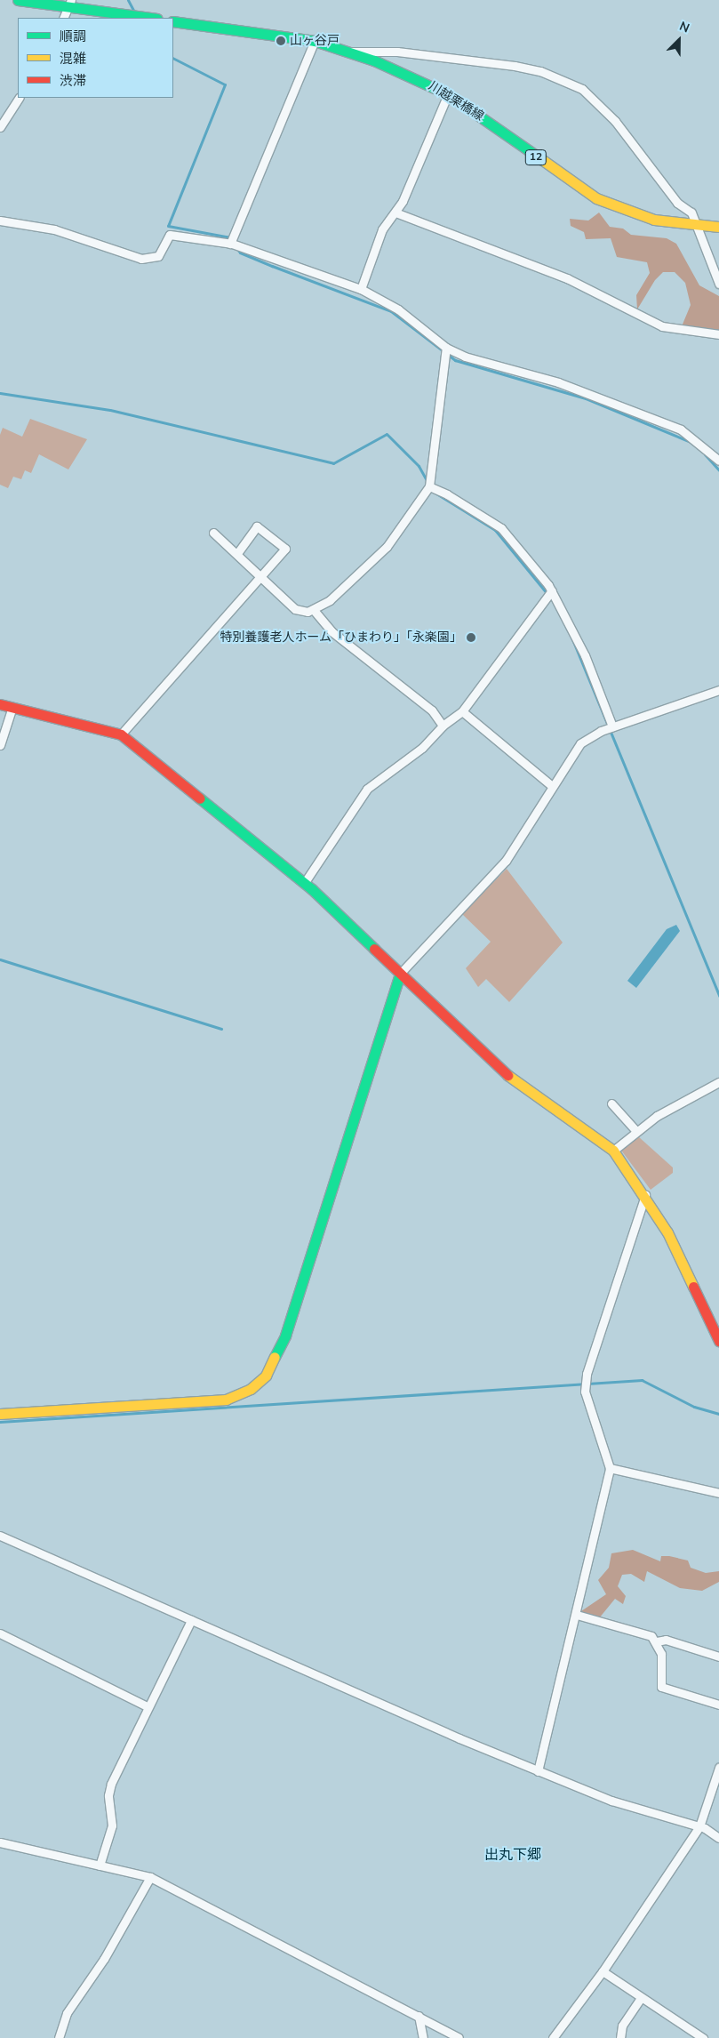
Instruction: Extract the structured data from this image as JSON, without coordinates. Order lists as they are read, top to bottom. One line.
{"streets":{"street":["川越栗橋線","12"]},"districts":["出丸下郷"],"places":["山ヶ谷戸","特別養護老人ホーム「ひまわり」「永楽園」"],"legend":["順調","混雑","渋滞"],"north":"top right"}
